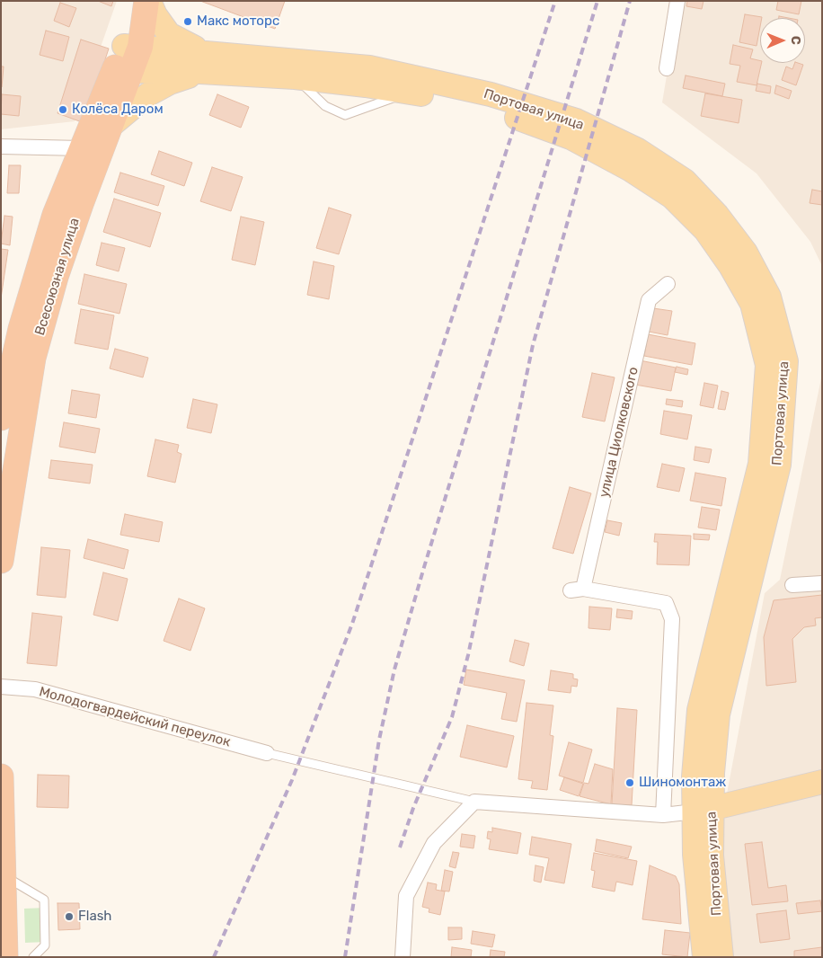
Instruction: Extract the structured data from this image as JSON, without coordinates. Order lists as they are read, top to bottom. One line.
{"streets":{"highway":["Всесоюзная улица"],"main road":["Портовая улица"],"street":["улица Циолковского","Молодогвардейский переулок"]},"crossings":[["Портовая улица","Всесоюзная улица"]],"places":["Макс моторс","Колёса Даром","Шиномонтаж","Flash"],"north":"right"}
